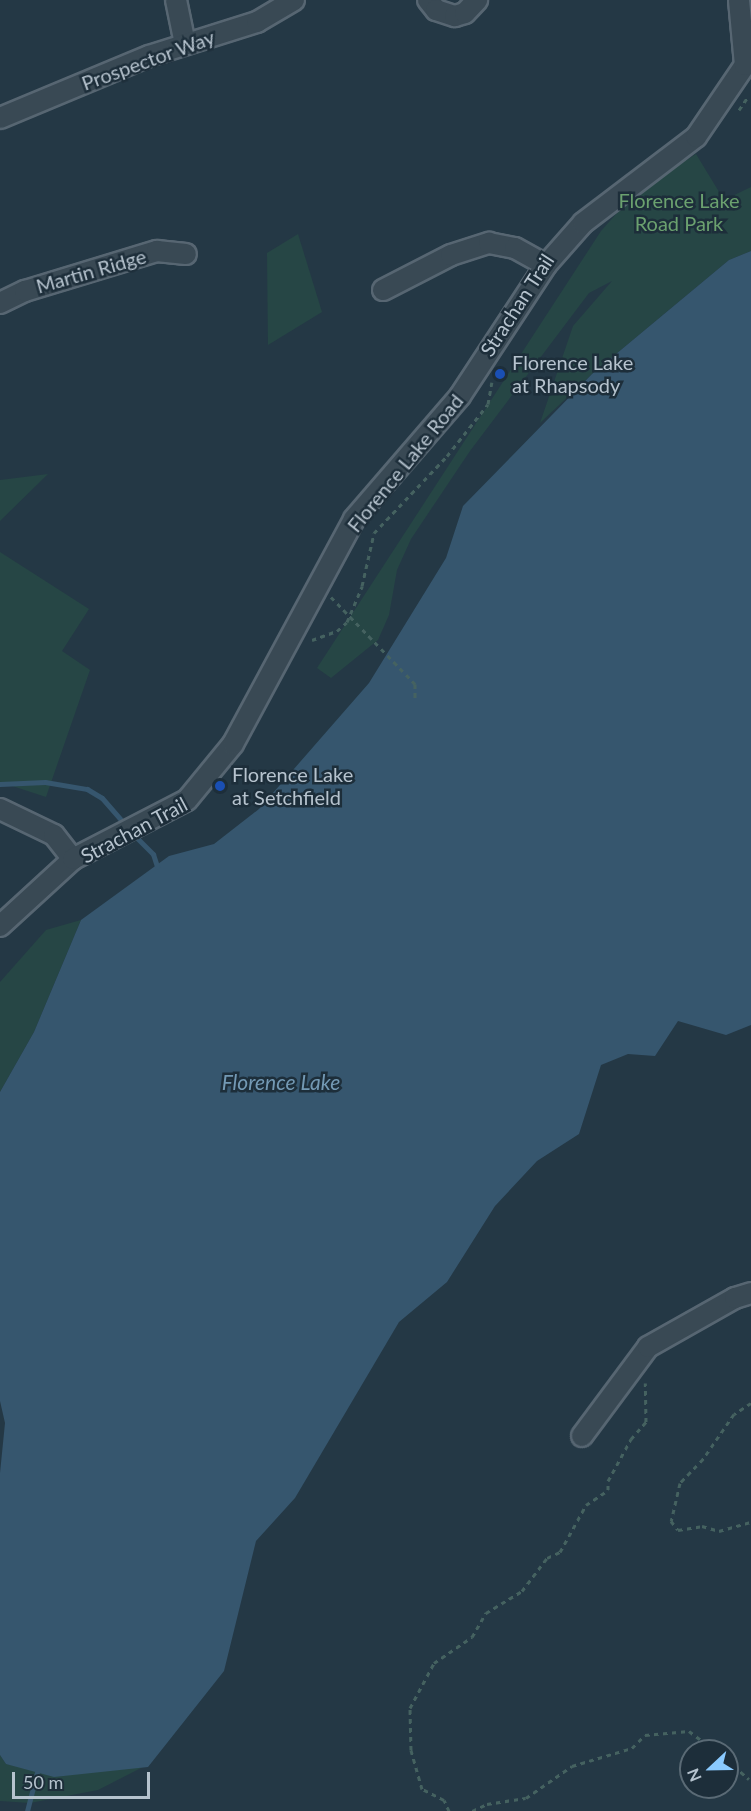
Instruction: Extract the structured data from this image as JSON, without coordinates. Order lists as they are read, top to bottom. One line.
{"streets":{"street":["Prospector Way","Martin Ridge","Florence Lake Road"],"path":["Strachan Trail"]},"water":["Florence Lake"],"parks":["Florence Lake Road Park"],"places":["Florence Lake at Rhapsody","Florence Lake at Setchfield"],"scale_bar":"50 m","north":"left"}
